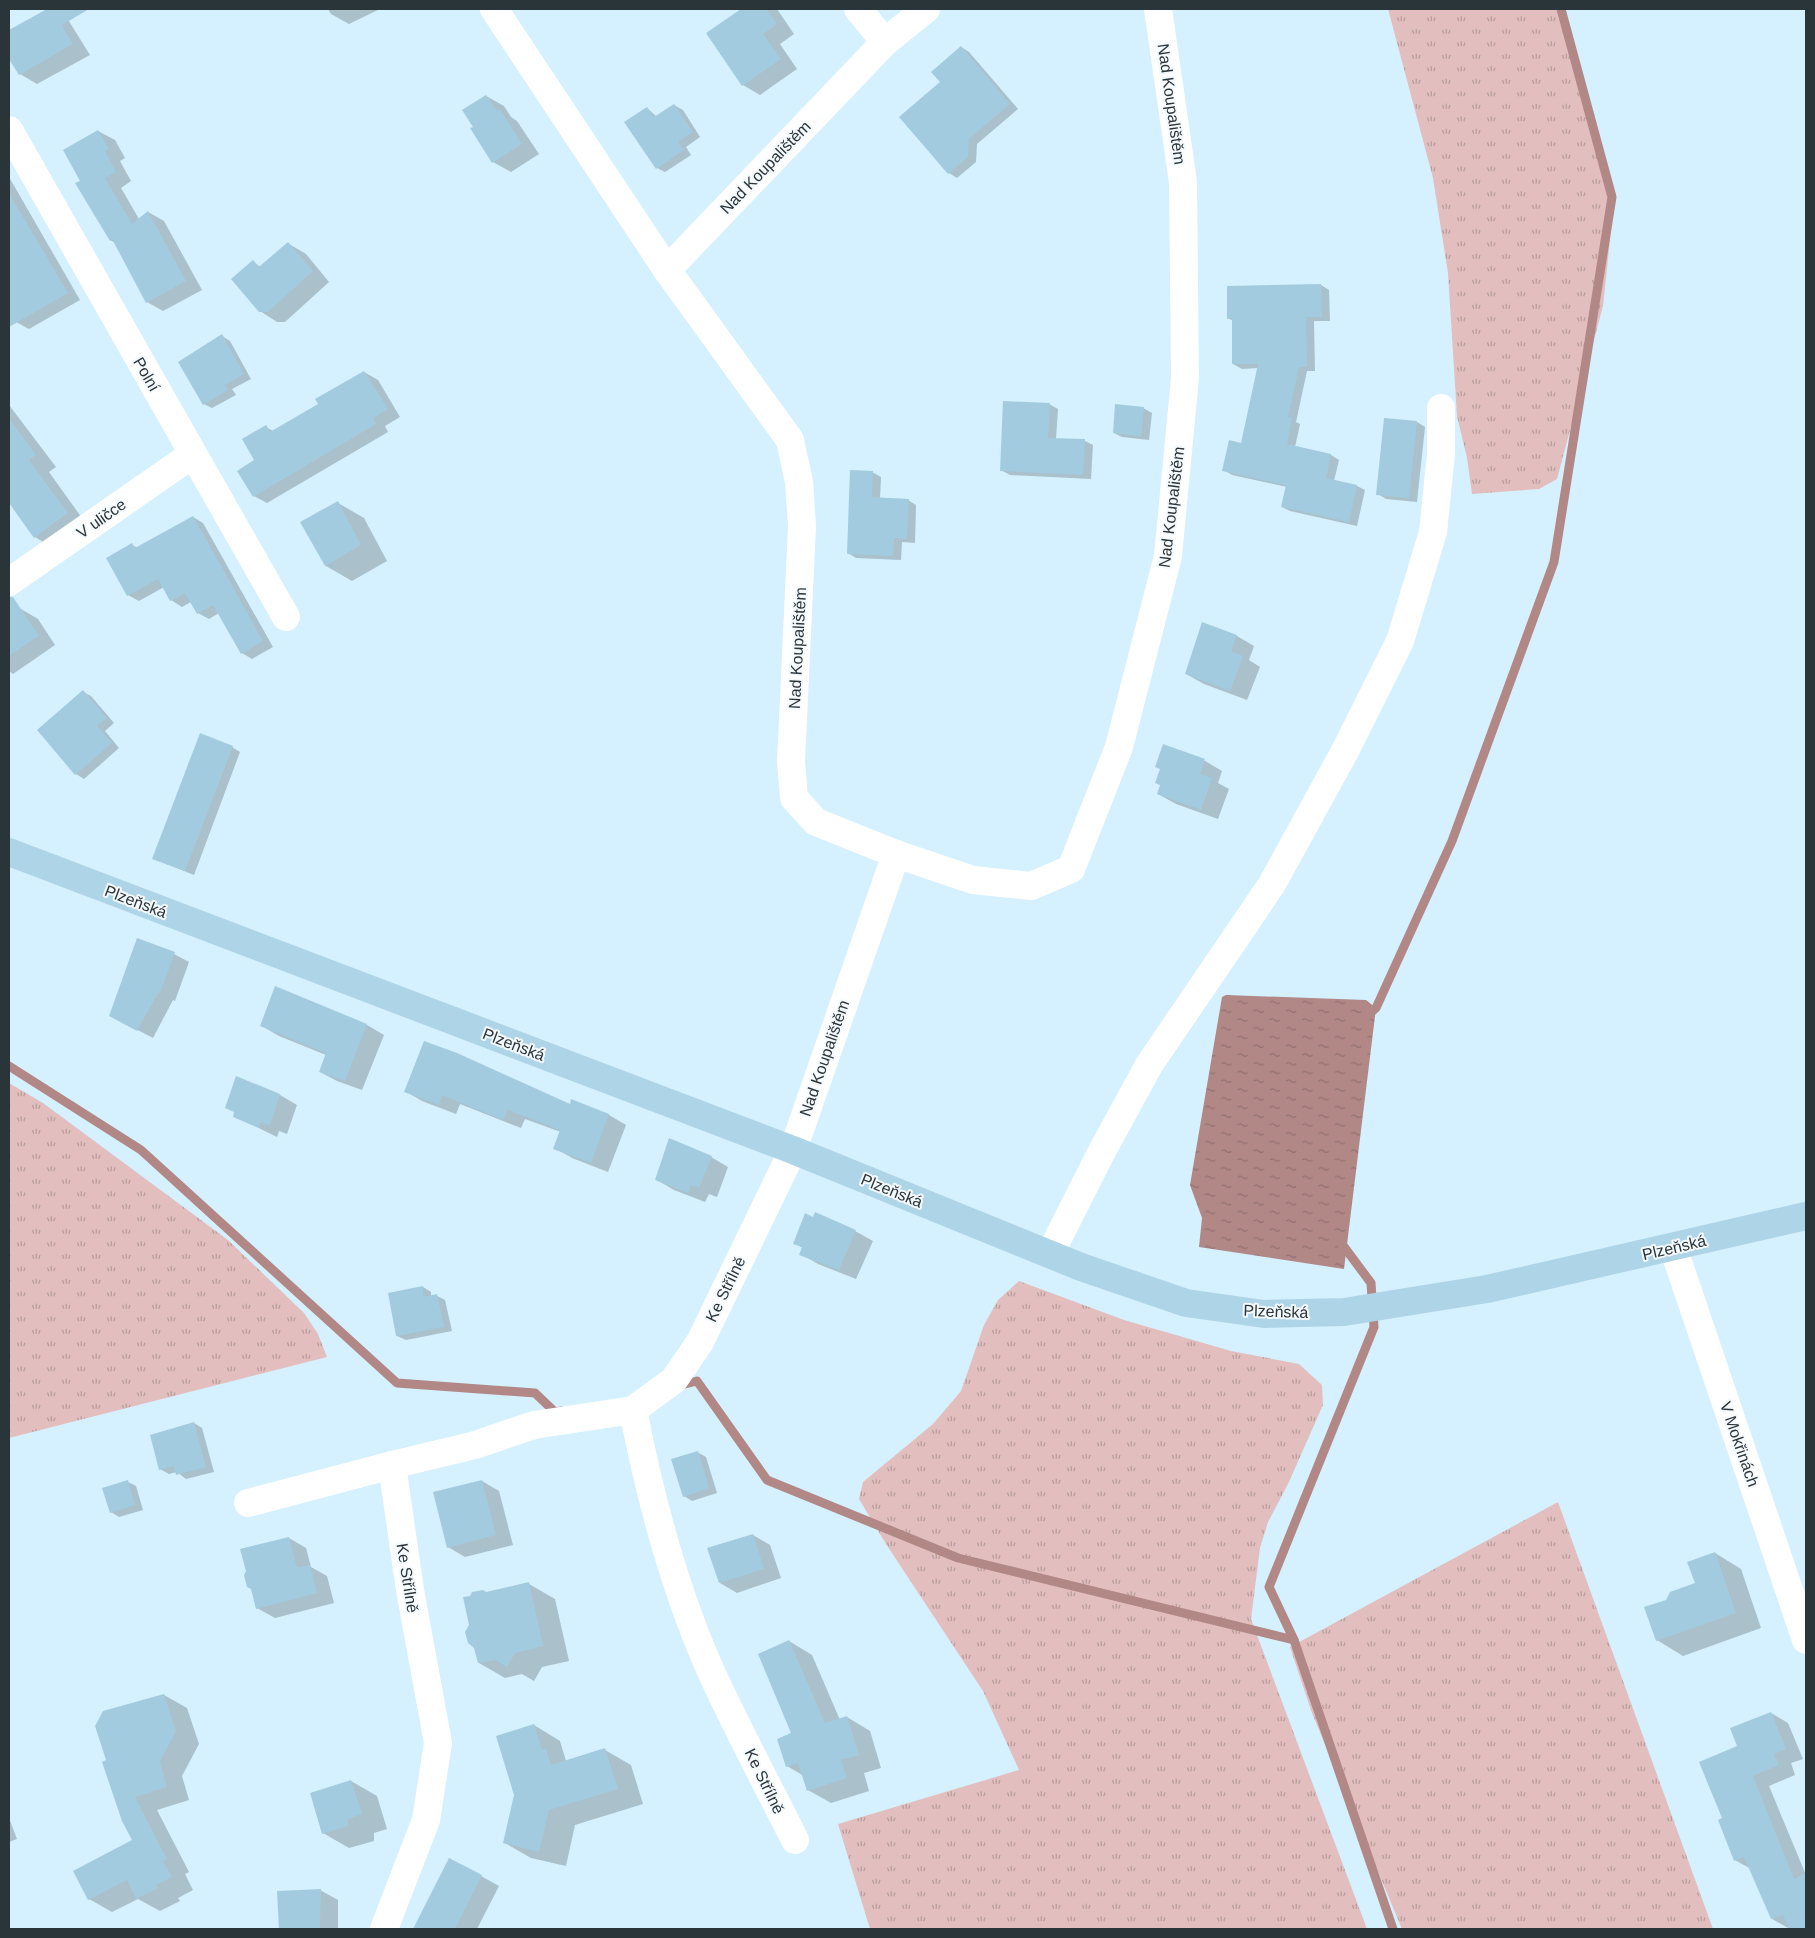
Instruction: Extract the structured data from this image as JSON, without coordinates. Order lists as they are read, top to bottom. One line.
{"streets":{"main road":["Plzeňská"],"street":["Nad Koupalištěm","Polní","V uličce","Ke Střílně","V Mokřinách"]},"crossings":[["Nad Koupalištěm","Plzeňská"],["Nad Koupalištěm","Ke Střílně"],["Polní","V uličce"],["Plzeňská","Ke Střílně"],["Plzeňská","V Mokřinách"]]}
